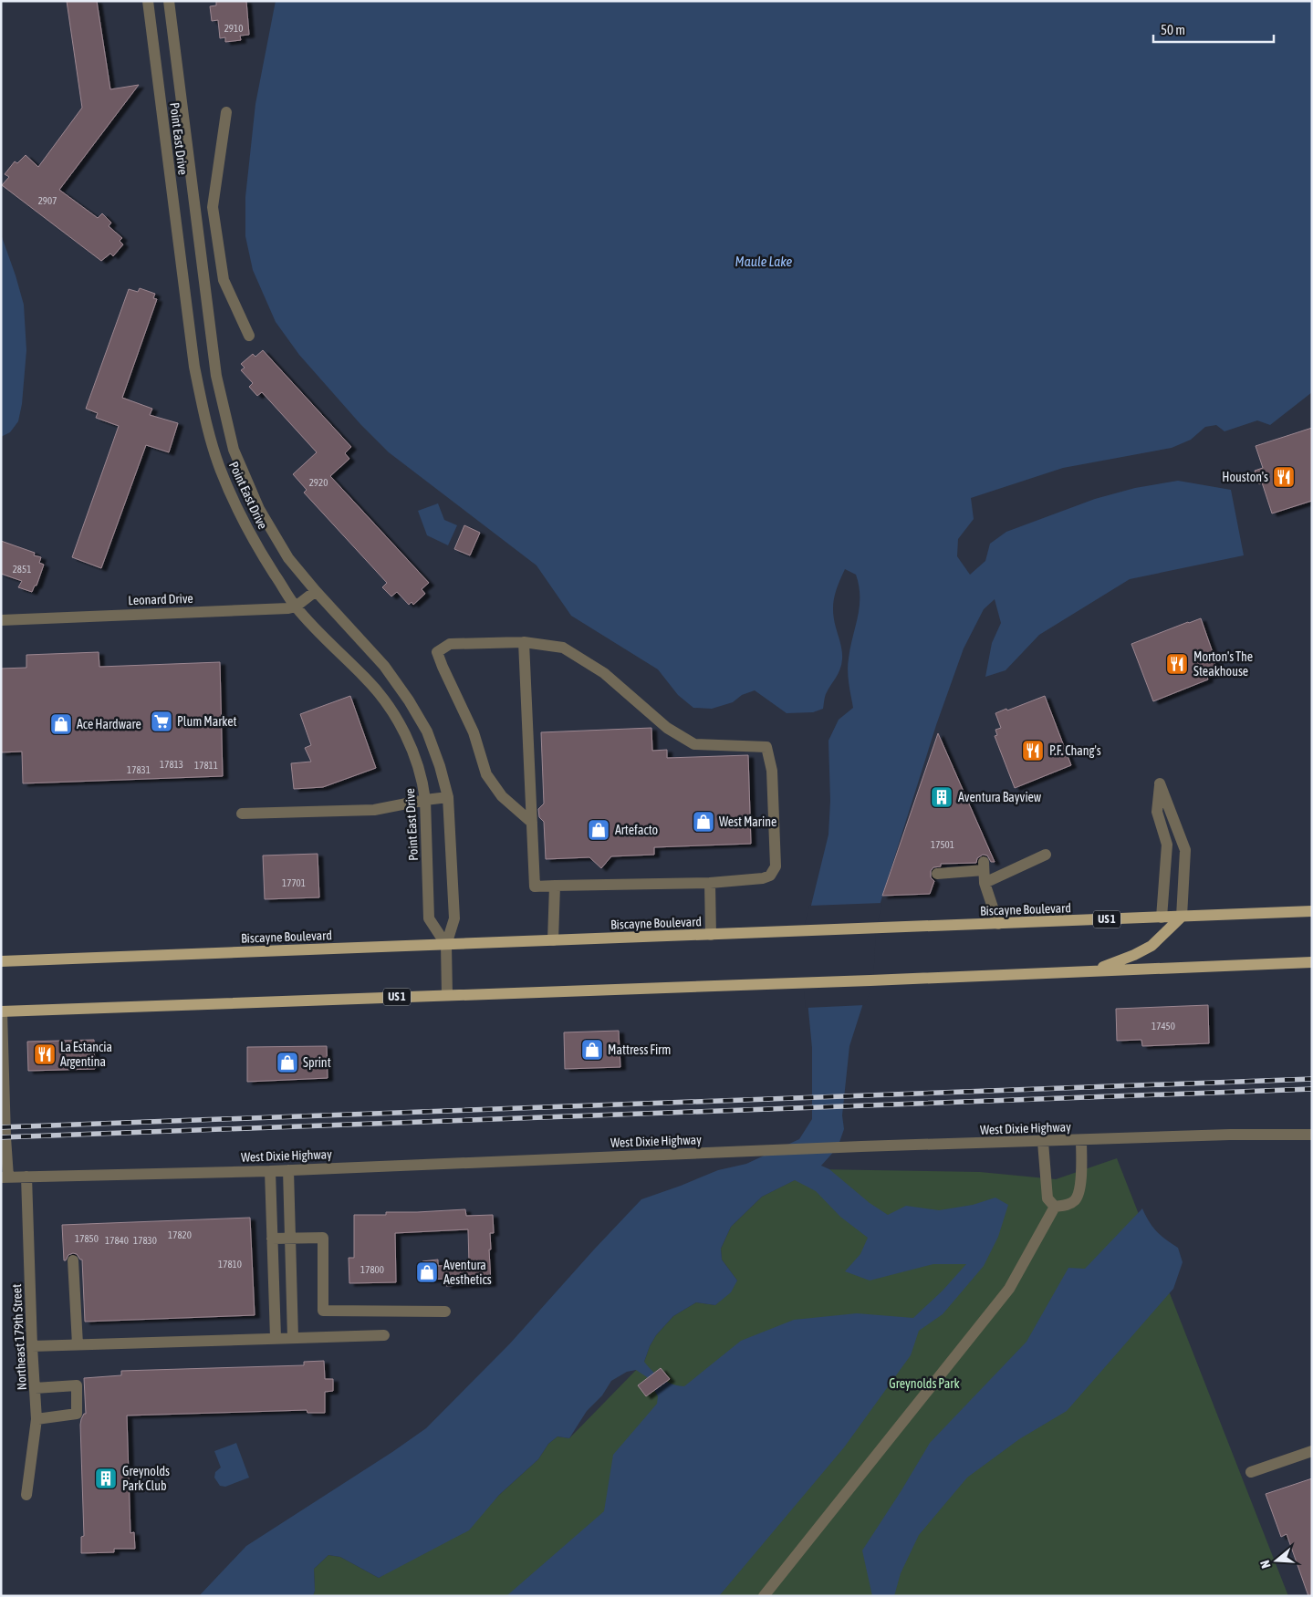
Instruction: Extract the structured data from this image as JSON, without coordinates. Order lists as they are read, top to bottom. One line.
{"streets":{"main road":["Biscayne Boulevard","US 1"],"street":["Point East Drive","Leonard Drive","West Dixie Highway","Northeast 179th Street"]},"crossings":[["Point East Drive","Leonard Drive"],["Point East Drive","Biscayne Boulevard"],["Point East Drive","US 1"],["West Dixie Highway","Northeast 179th Street"]],"water":["Maule Lake"],"parks":["Greynolds Park"],"places":{"restaurant":["Houston's","Morton's The Steakhouse","P.F. Chang's","La Estancia Argentina"],"supermarket":["Plum Market"],"shop":["Ace Hardware","West Marine","Artefacto","Mattress Firm","Sprint","Aventura Aesthetics"],"building":["Aventura Bayview","Greynolds Park Club"]},"house_numbers":["2910","2907","2920","2851","17813","17811","17831","17501","17701","17450","17820","17850","17840","17830","17810","17800"],"scale_bar":"50 m","north":"left"}
